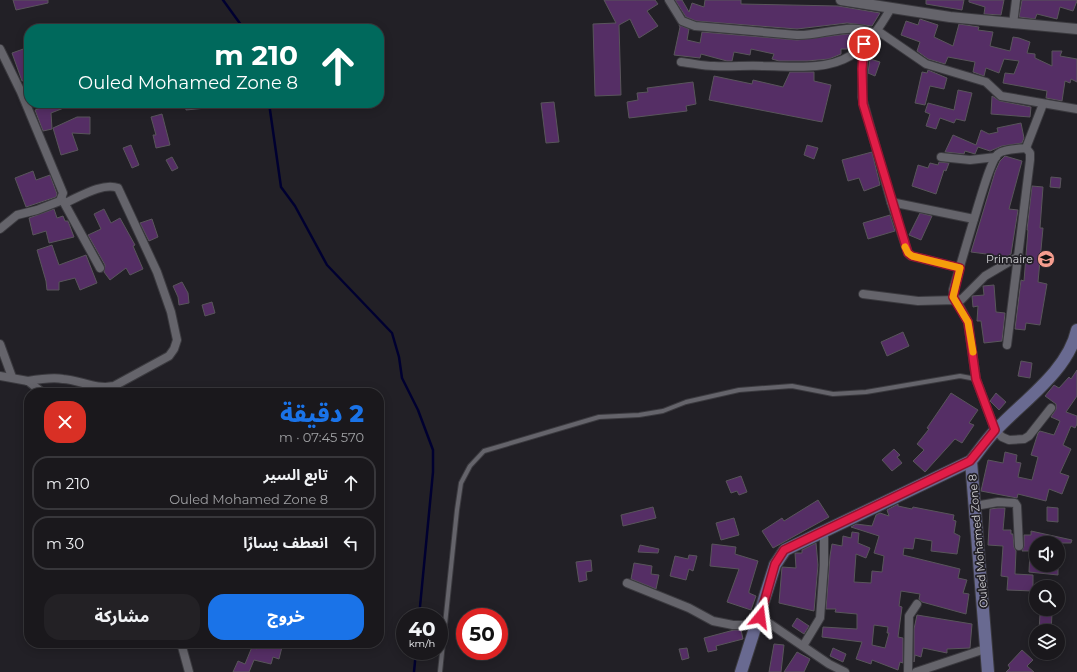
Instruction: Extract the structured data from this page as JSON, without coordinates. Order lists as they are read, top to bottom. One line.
{"streets":{"main road":["Ouled Mohamed Zone 8"]},"places":{"school or university":["Primaire"]},"page":{"turn":["210 m","Ouled Mohamed Zone 8"],"heading":["2 دقيقة","570 m · 07:45"],"list":[{"name":"تابع السير","note":"Ouled Mohamed Zone 8","value":"210 m"},{"name":"انعطف يسارًا","value":"30 m"}],"buttons":["خروج","مشاركة"],"speed":"40 km/h","limit":"50"}}
